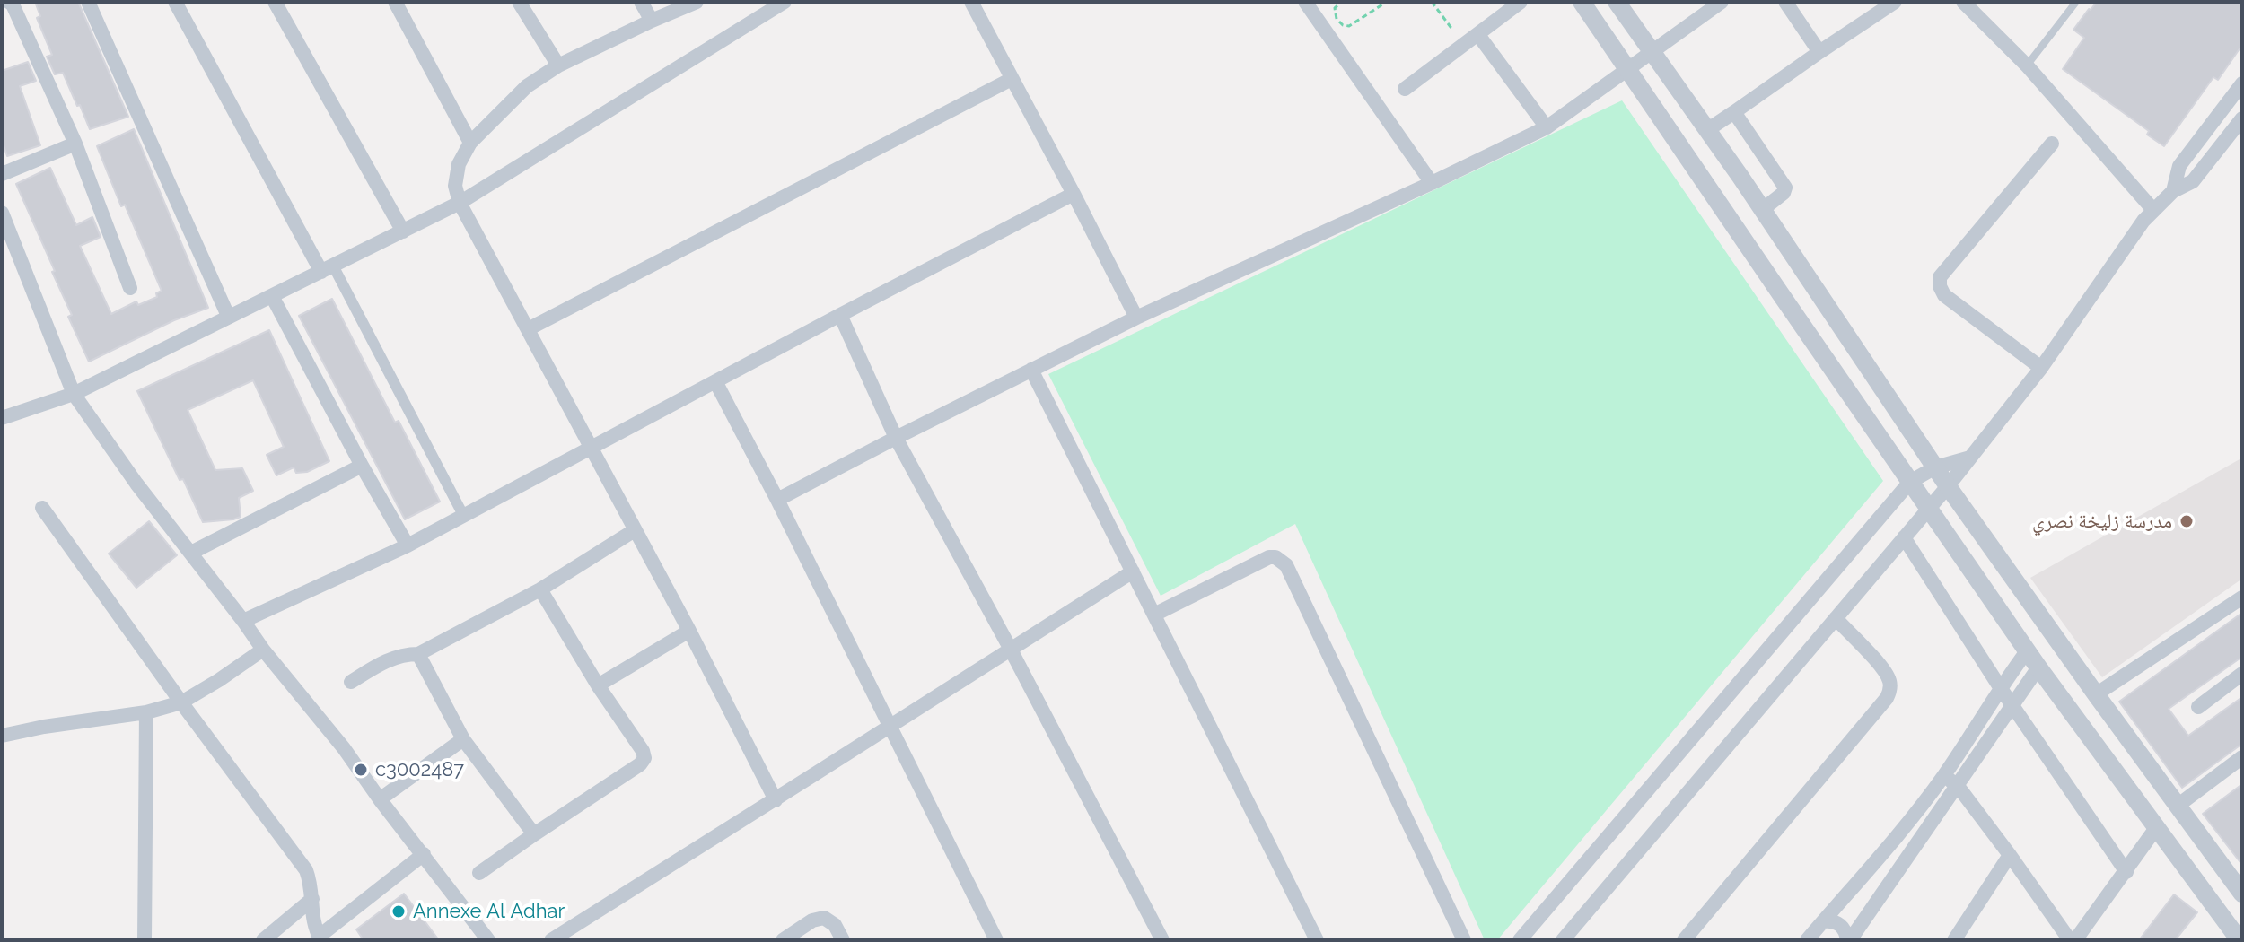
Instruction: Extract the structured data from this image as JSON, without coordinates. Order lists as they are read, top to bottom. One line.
{"places":["مدرسة زليخة نصري","c3002487","Annexe Al Adhar"]}
